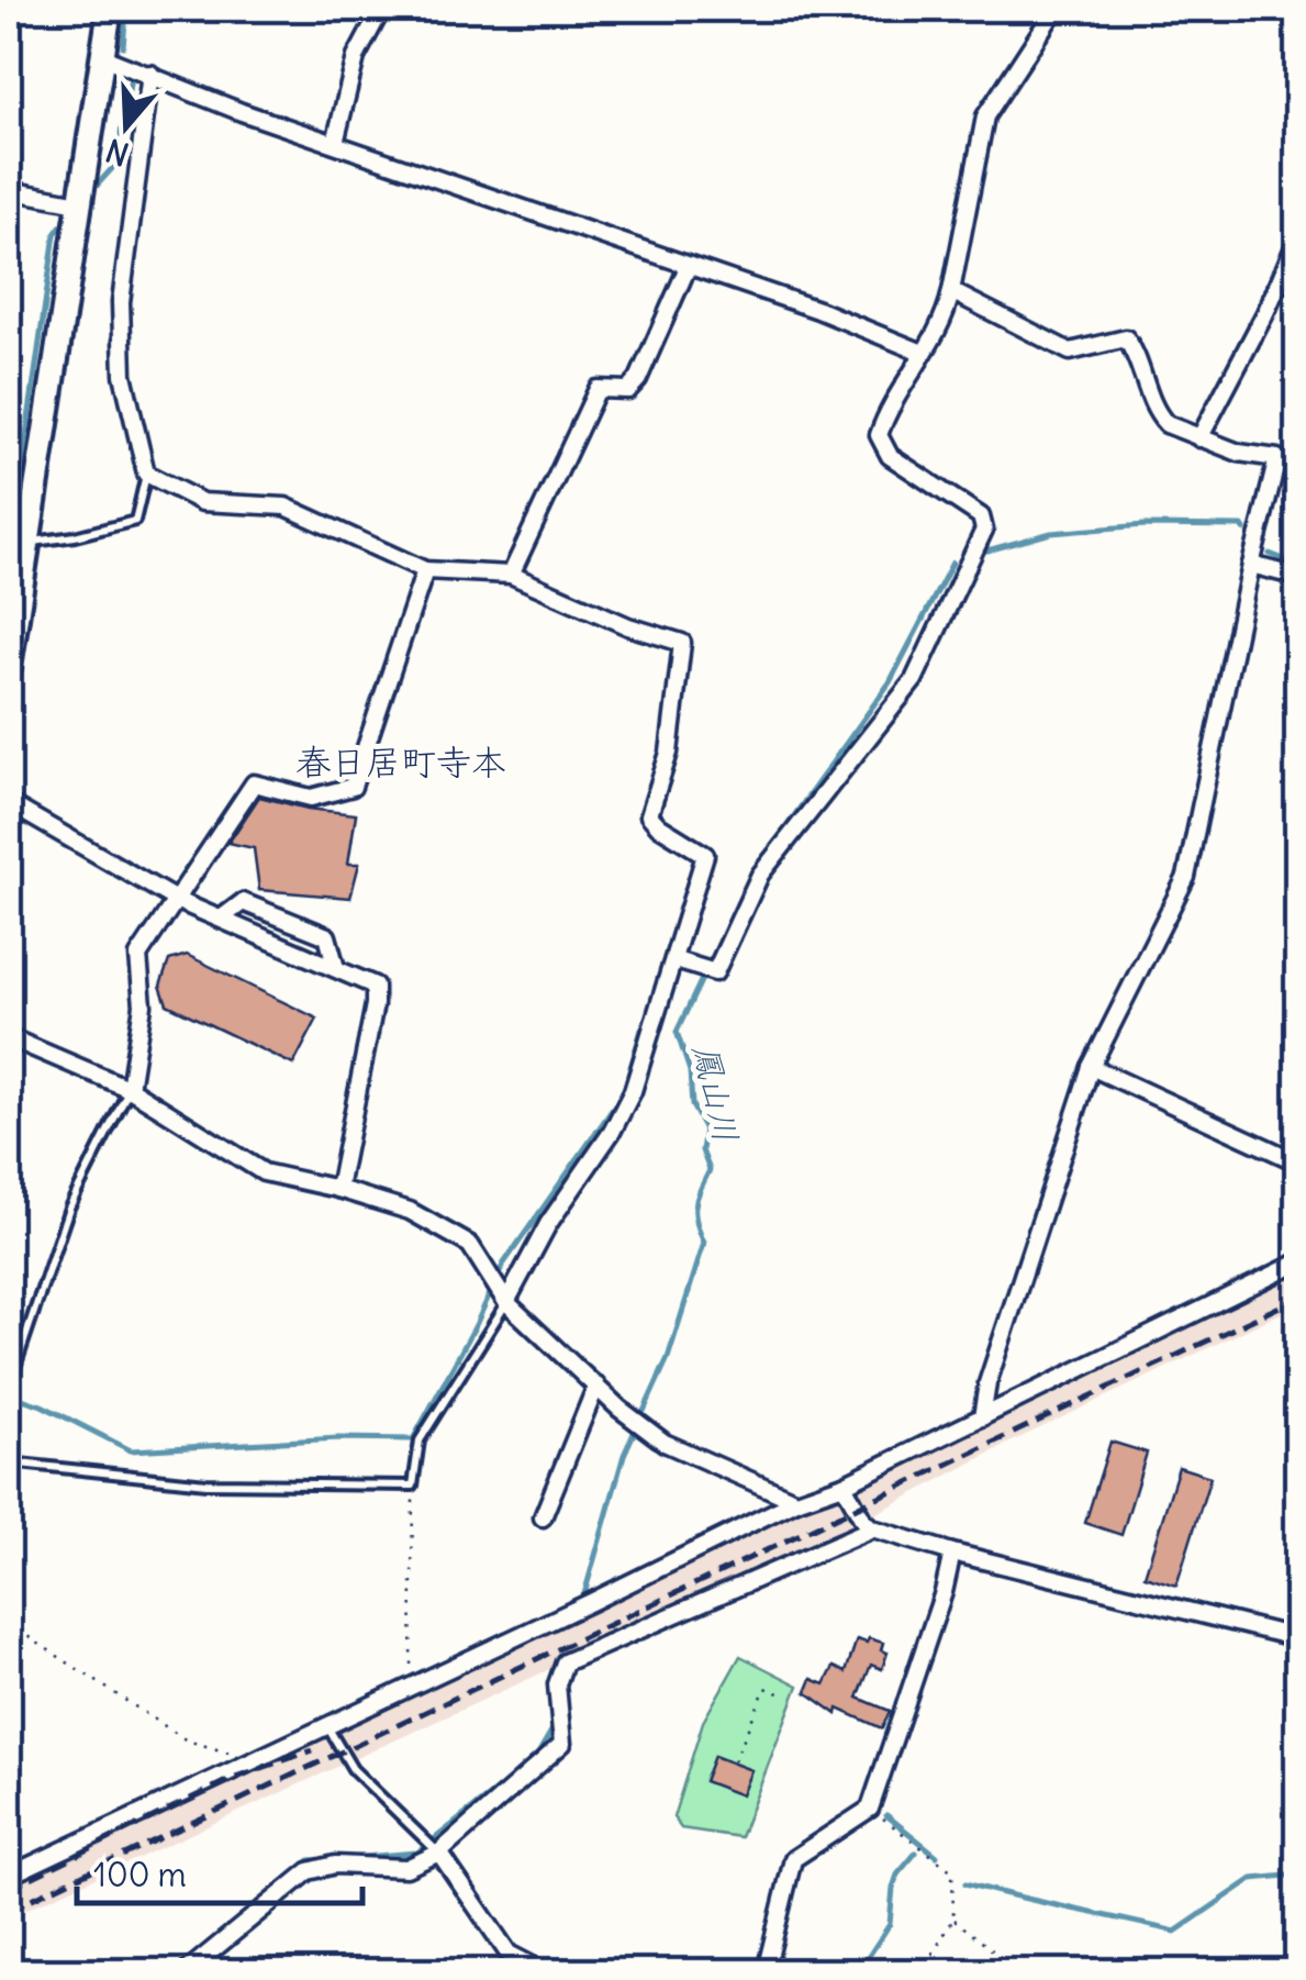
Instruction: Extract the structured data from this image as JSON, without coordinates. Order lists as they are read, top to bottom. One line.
{"districts":["春日居町寺本"],"water":["鳳山川"],"scale_bar":"100 m","north":"bottom"}
